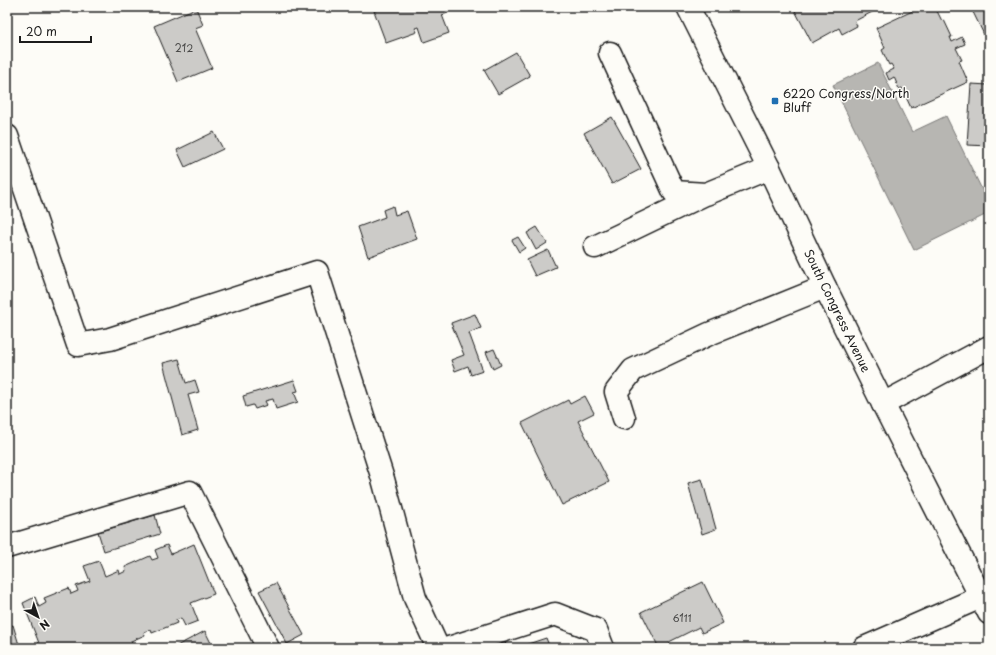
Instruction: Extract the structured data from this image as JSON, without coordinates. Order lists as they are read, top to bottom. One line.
{"streets":{"main road":["South Congress Avenue"]},"places":{"transit":["6220 Congress/North Bluff"]},"house_numbers":["212","6111"],"scale_bar":"20 m","north":"bottom right"}
